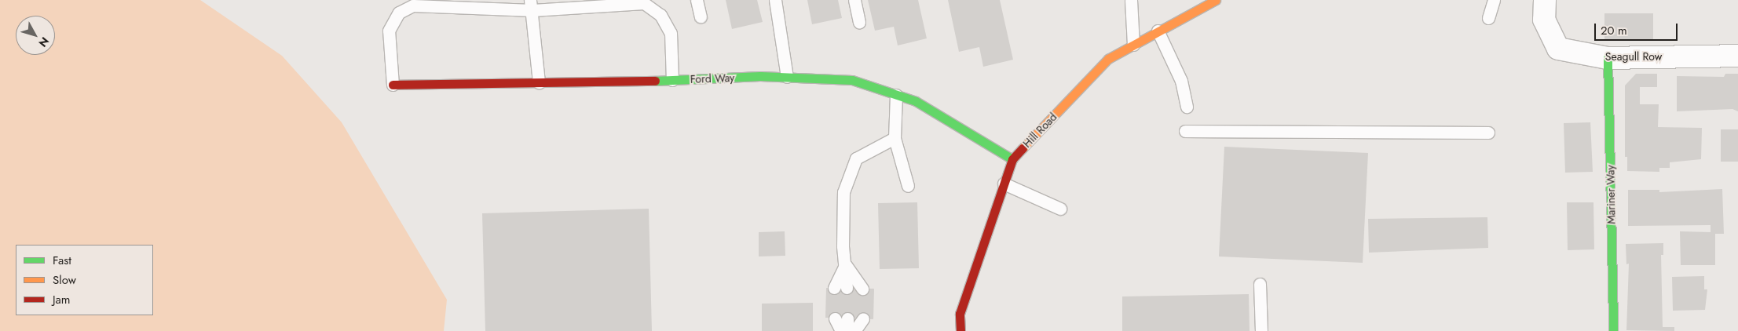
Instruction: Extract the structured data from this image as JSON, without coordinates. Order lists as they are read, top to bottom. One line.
{"streets":{"street":["Seagull Row","Ford Way","Hill Road","Mariner Way"]},"crossings":[["Seagull Row","Mariner Way"],["Ford Way","Hill Road"]],"legend":["Fast","Slow","Jam"],"scale_bar":"20 m","north":"bottom right"}
